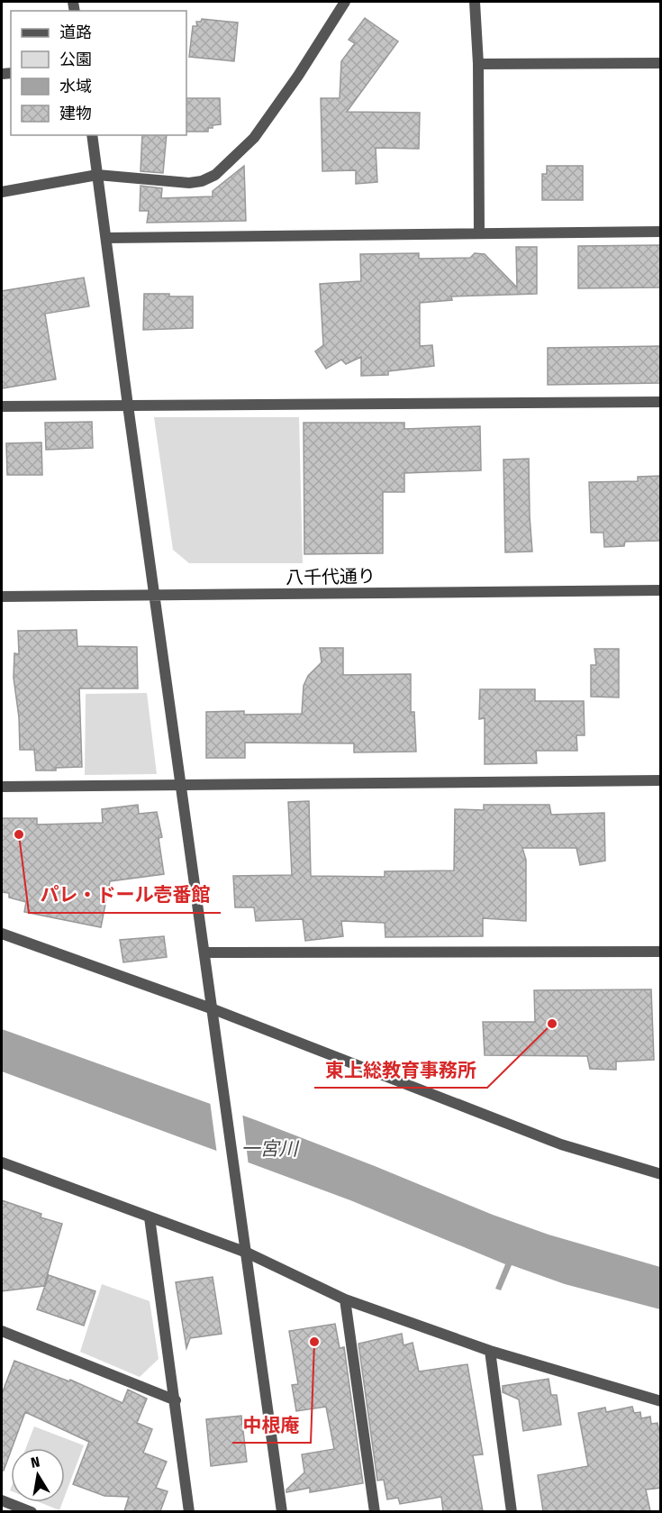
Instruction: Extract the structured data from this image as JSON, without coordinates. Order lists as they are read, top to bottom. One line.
{"streets":{"street":["八千代通り"]},"water":["一宮川"],"places":["パレ・ドール壱番館","東上総教育事務所","中根庵"],"legend":["道路","公園","水域","建物"],"north":"top"}
